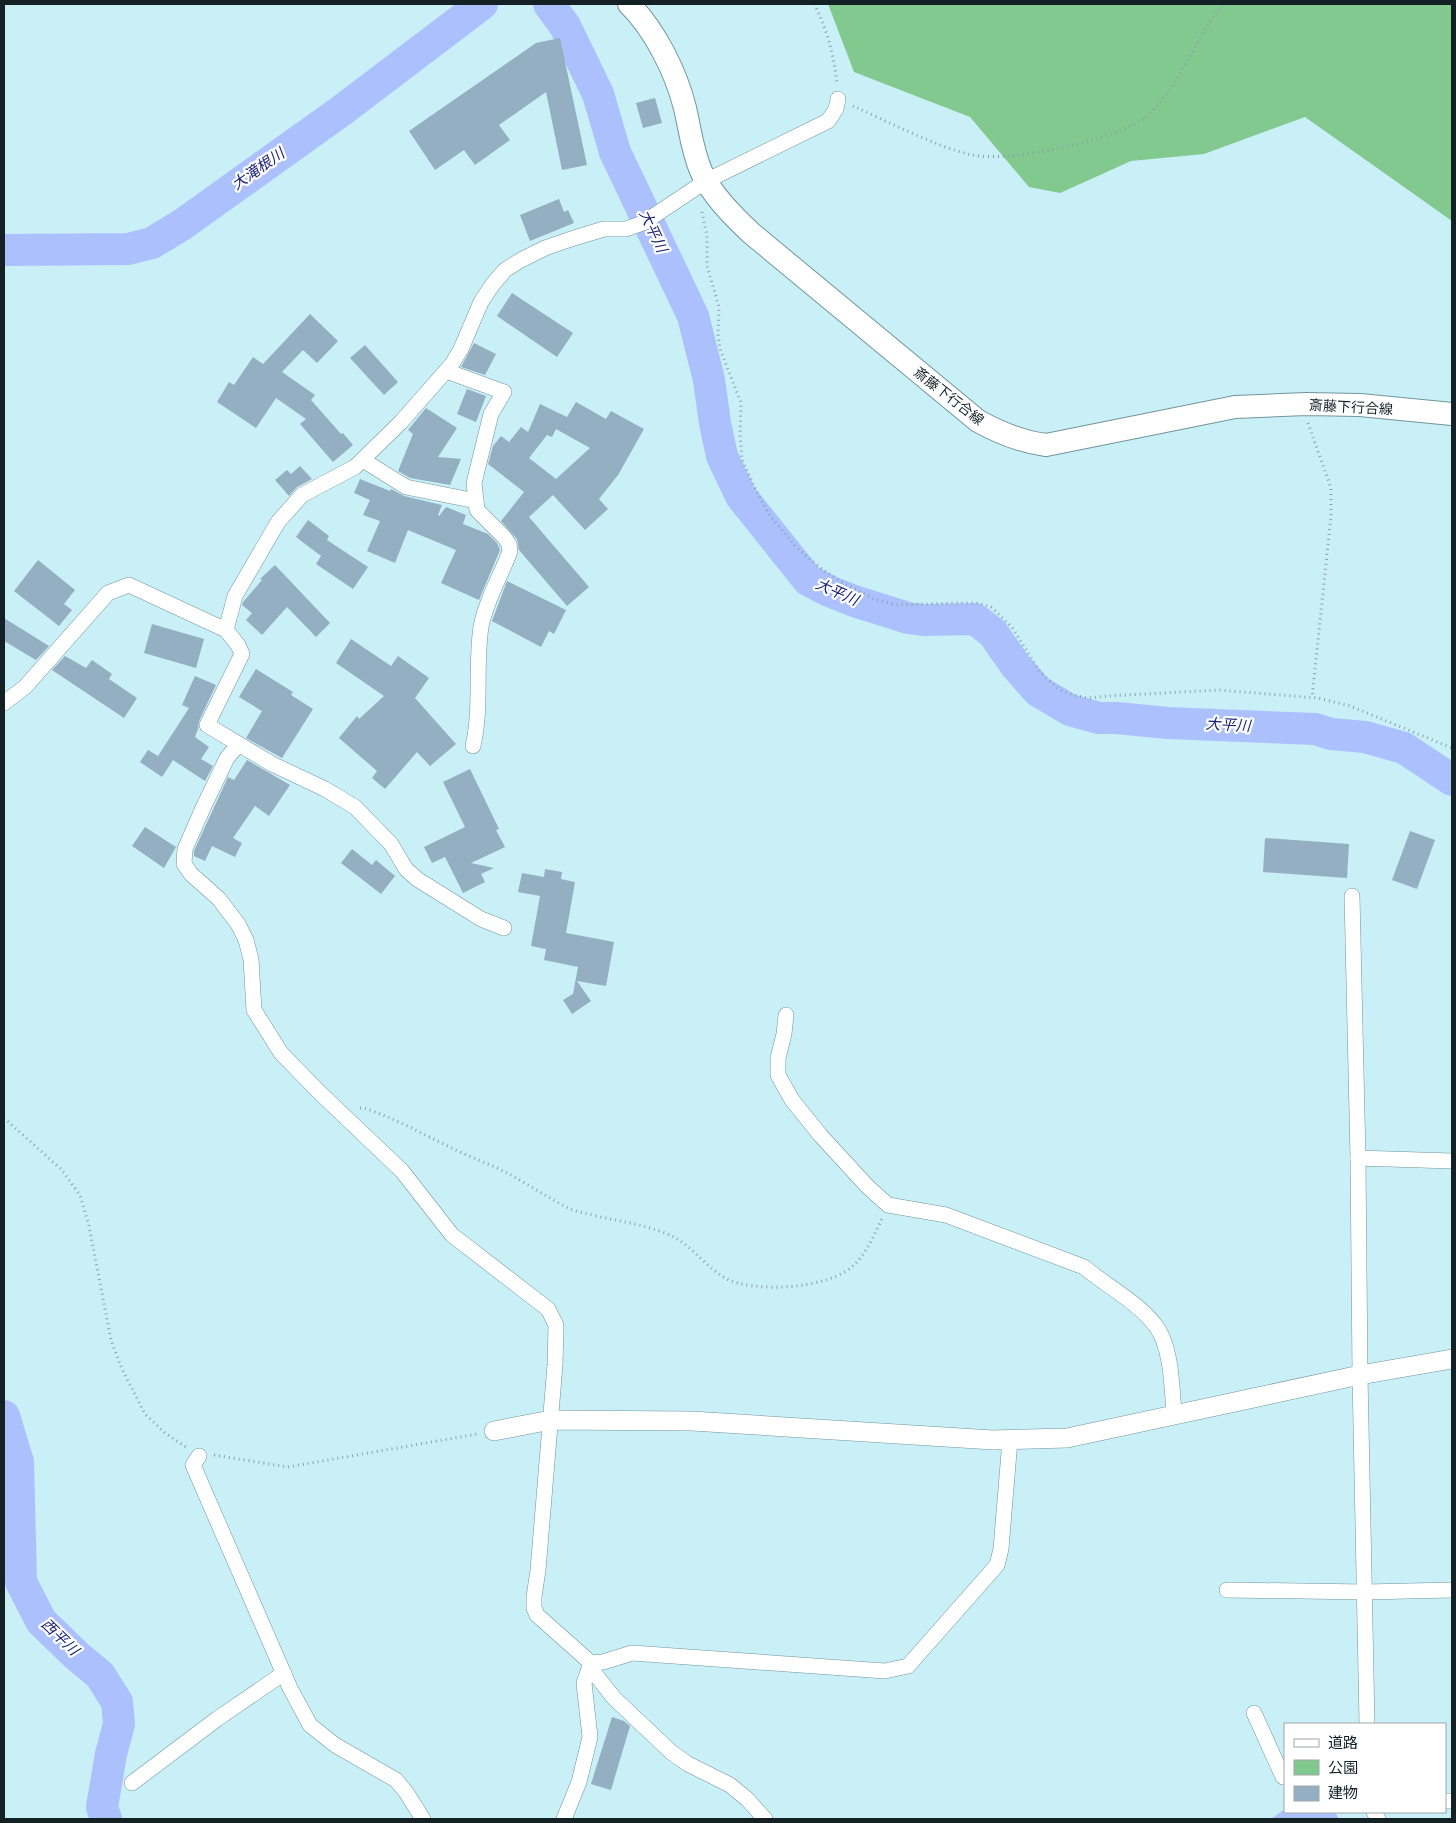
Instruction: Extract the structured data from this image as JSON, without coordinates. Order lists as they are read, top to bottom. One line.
{"streets":{"main road":["斎藤下行合線"]},"water":["大滝根川","大平川","西平川"],"legend":["道路","公園","建物"]}
